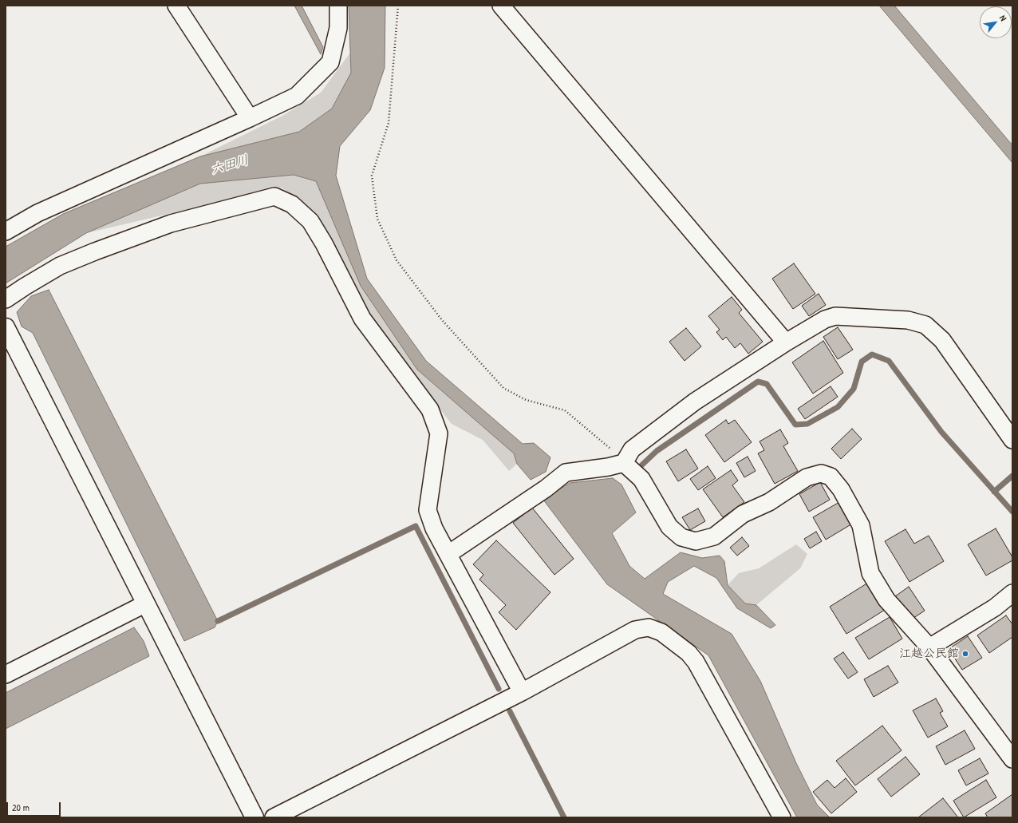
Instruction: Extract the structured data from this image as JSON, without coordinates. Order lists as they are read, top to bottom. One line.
{"water":["六田川"],"places":["江越公民館"],"scale_bar":"20 m","north":"top right"}
